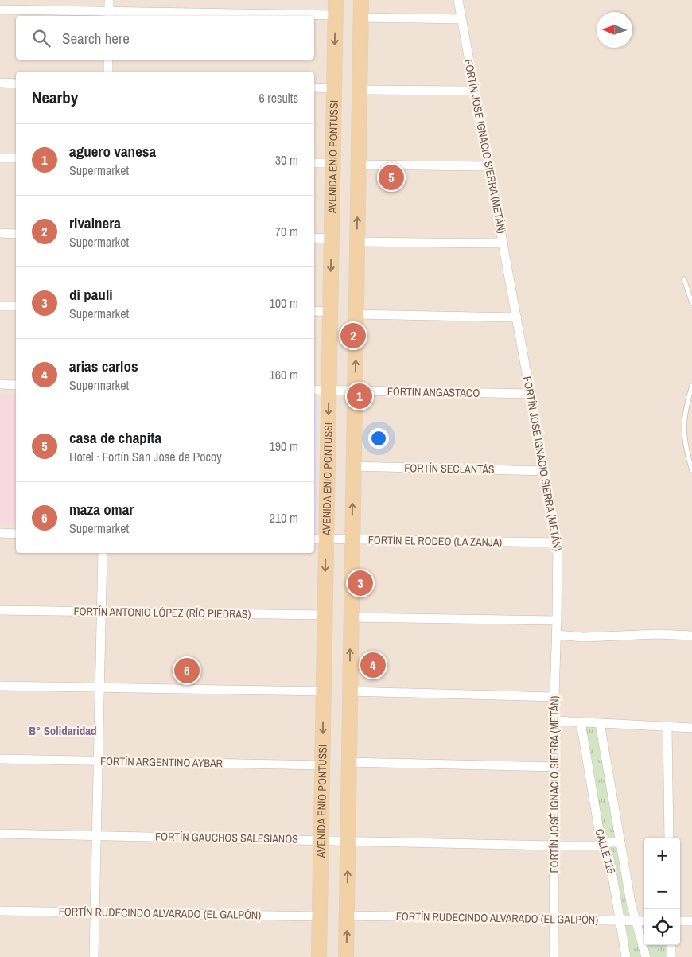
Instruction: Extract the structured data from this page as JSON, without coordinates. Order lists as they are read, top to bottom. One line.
{"streets":{"main road":["AVENIDA ENIO PONTUSSI"],"street":["FORTÍN JOSÉ IGNACIO SIERRA (METÁN)","FORTÍN ANGASTACO","FORTÍN SECLANTÁS","FORTÍN EL RODEO (LA ZANJA)","FORTÍN ANTONIO LÓPEZ (RÍO PIEDRAS)","FORTÍN ARGENTINO AYBAR","FORTÍN GAUCHOS SALESIANOS","CALLE 115","FORTÍN RUDECINDO ALVARADO (EL GALPÓN)"]},"crossings":[["FORTÍN JOSÉ IGNACIO SIERRA (METÁN)","FORTÍN ANGASTACO"],["FORTÍN JOSÉ IGNACIO SIERRA (METÁN)","FORTÍN SECLANTÁS"],["FORTÍN JOSÉ IGNACIO SIERRA (METÁN)","FORTÍN EL RODEO (LA ZANJA)"],["FORTÍN JOSÉ IGNACIO SIERRA (METÁN)","FORTÍN GAUCHOS SALESIANOS"],["FORTÍN JOSÉ IGNACIO SIERRA (METÁN)","FORTÍN RUDECINDO ALVARADO (EL GALPÓN)"],["AVENIDA ENIO PONTUSSI","FORTÍN ANGASTACO"],["AVENIDA ENIO PONTUSSI","FORTÍN EL RODEO (LA ZANJA)"],["AVENIDA ENIO PONTUSSI","FORTÍN ANTONIO LÓPEZ (RÍO PIEDRAS)"],["AVENIDA ENIO PONTUSSI","FORTÍN ARGENTINO AYBAR"],["AVENIDA ENIO PONTUSSI","FORTÍN GAUCHOS SALESIANOS"],["AVENIDA ENIO PONTUSSI","FORTÍN RUDECINDO ALVARADO (EL GALPÓN)"],["FORTÍN GAUCHOS SALESIANOS","CALLE 115"],["CALLE 115","FORTÍN RUDECINDO ALVARADO (EL GALPÓN)"]],"districts":["B° Solidaridad"],"north":"left","page":{"search":"Search here","heading":["Nearby","6 results"],"list":[{"mark":"1","name":"aguero vanesa","note":"Supermarket","value":"30 m"},{"mark":"2","name":"rivainera","note":"Supermarket","value":"70 m"},{"mark":"3","name":"di pauli","note":"Supermarket","value":"100 m"},{"mark":"4","name":"arias carlos","note":"Supermarket","value":"160 m"},{"mark":"5","name":"casa de chapita","note":"Hotel · Fortín San José de Pocoy","value":"190 m"},{"mark":"6","name":"maza omar","note":"Supermarket","value":"210 m"}],"pins":["5","2","1","3","4","6"],"map_buttons":["+","−"]}}
